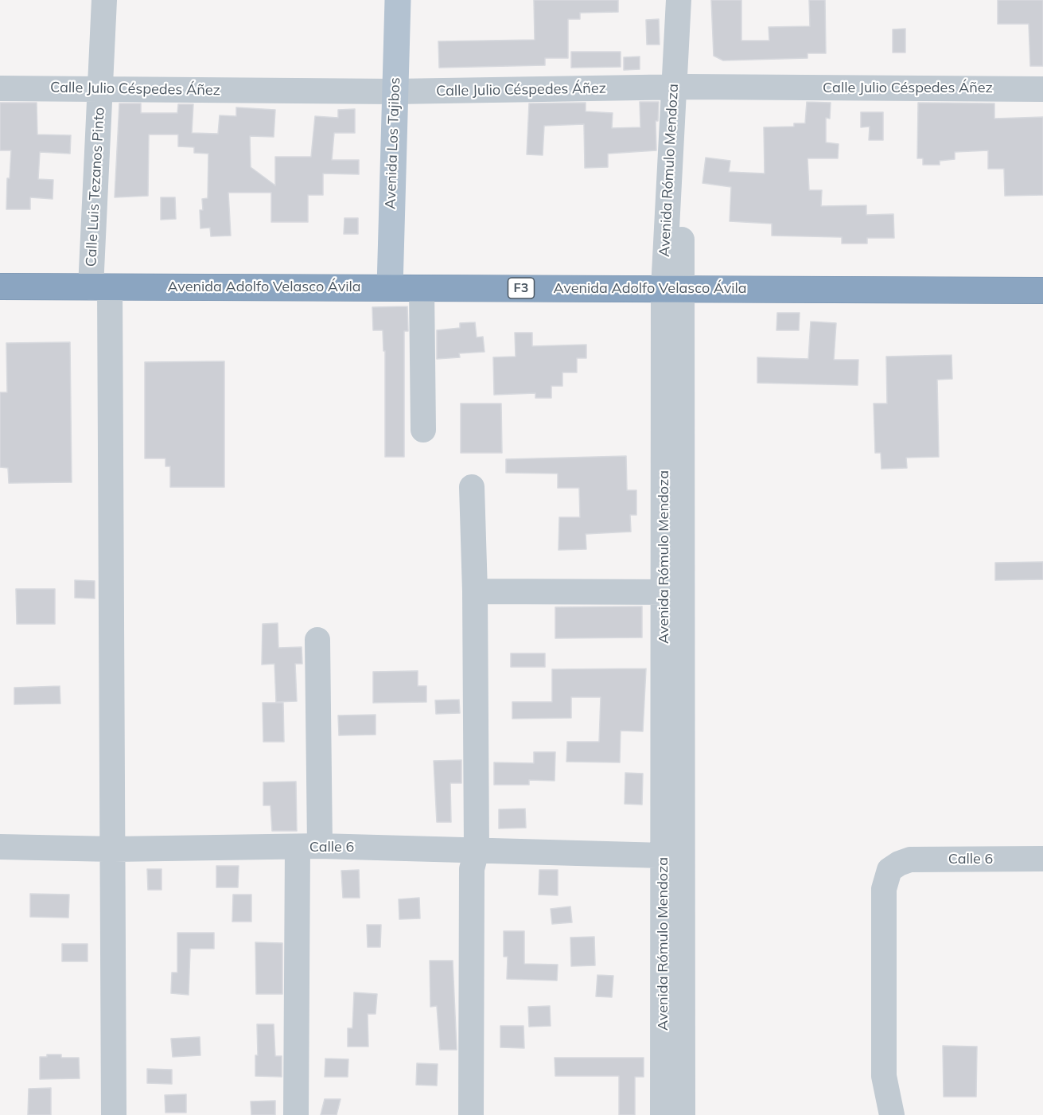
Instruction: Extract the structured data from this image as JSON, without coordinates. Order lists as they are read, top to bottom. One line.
{"streets":{"highway":["Avenida Adolfo Velasco Ávila","F3"],"main road":["Avenida Los Tajibos"],"street":["Calle Julio Céspedes Áñez","Avenida Rómulo Mendoza","Calle Luis Tezanos Pinto","Calle 6"]},"crossings":[["Calle Julio Céspedes Áñez","Avenida Los Tajibos"],["Calle Julio Céspedes Áñez","Avenida Rómulo Mendoza"],["Calle Julio Céspedes Áñez","Calle Luis Tezanos Pinto"],["Avenida Los Tajibos","Avenida Adolfo Velasco Ávila"],["Avenida Rómulo Mendoza","Avenida Adolfo Velasco Ávila"],["Avenida Rómulo Mendoza","Calle 6"],["Calle Luis Tezanos Pinto","Avenida Adolfo Velasco Ávila"],["Calle Luis Tezanos Pinto","Calle 6"]]}
